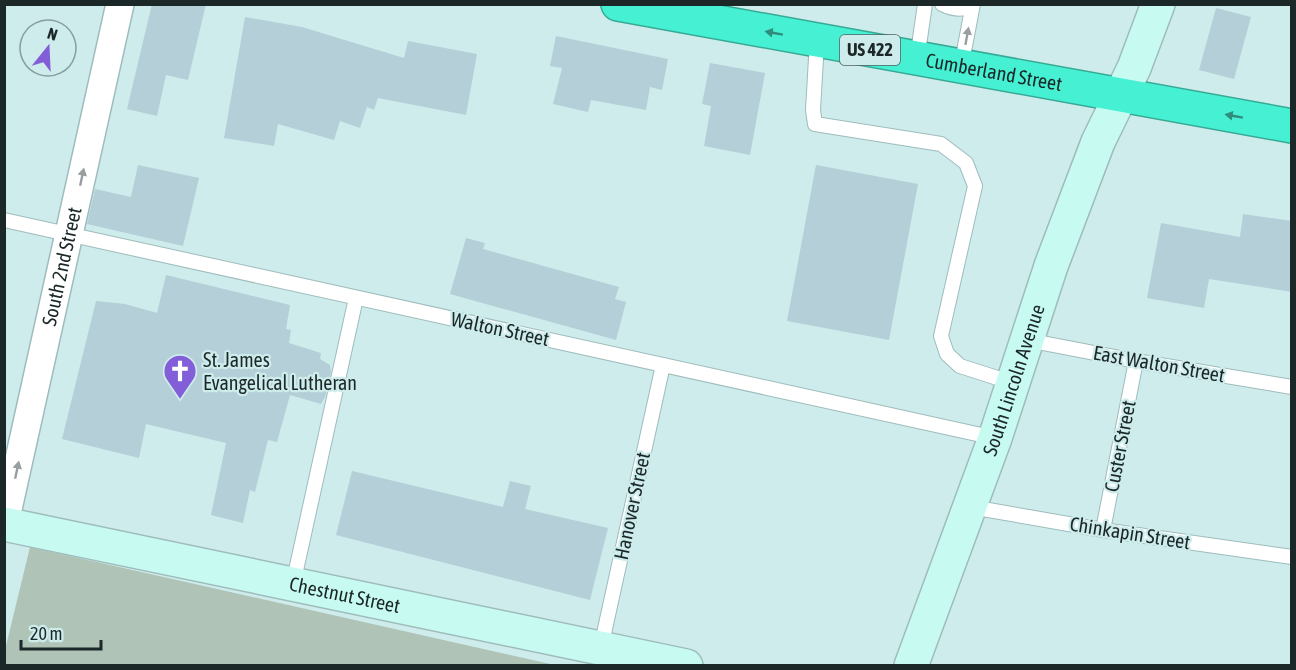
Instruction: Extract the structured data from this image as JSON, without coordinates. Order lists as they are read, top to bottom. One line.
{"streets":{"highway":["US 422","Cumberland Street"],"main road":["South Lincoln Avenue","Chestnut Street"],"street":["South 2nd Street"],"lane":["Walton Street","East Walton Street","Custer Street","Hanover Street","Chinkapin Street"]},"crossings":[["US 422","Cumberland Street"],["US 422","South Lincoln Avenue"],["Cumberland Street","South Lincoln Avenue"],["South 2nd Street","Walton Street"],["South 2nd Street","Chestnut Street"],["Walton Street","South Lincoln Avenue"],["Walton Street","Hanover Street"],["East Walton Street","South Lincoln Avenue"],["East Walton Street","Custer Street"],["South Lincoln Avenue","Chinkapin Street"],["Custer Street","Chinkapin Street"],["Hanover Street","Chestnut Street"]],"one_way":["Cumberland Street","South 2nd Street"],"places":{"church":["St. James Evangelical Lutheran"]},"scale_bar":"20 m","north":"top"}
